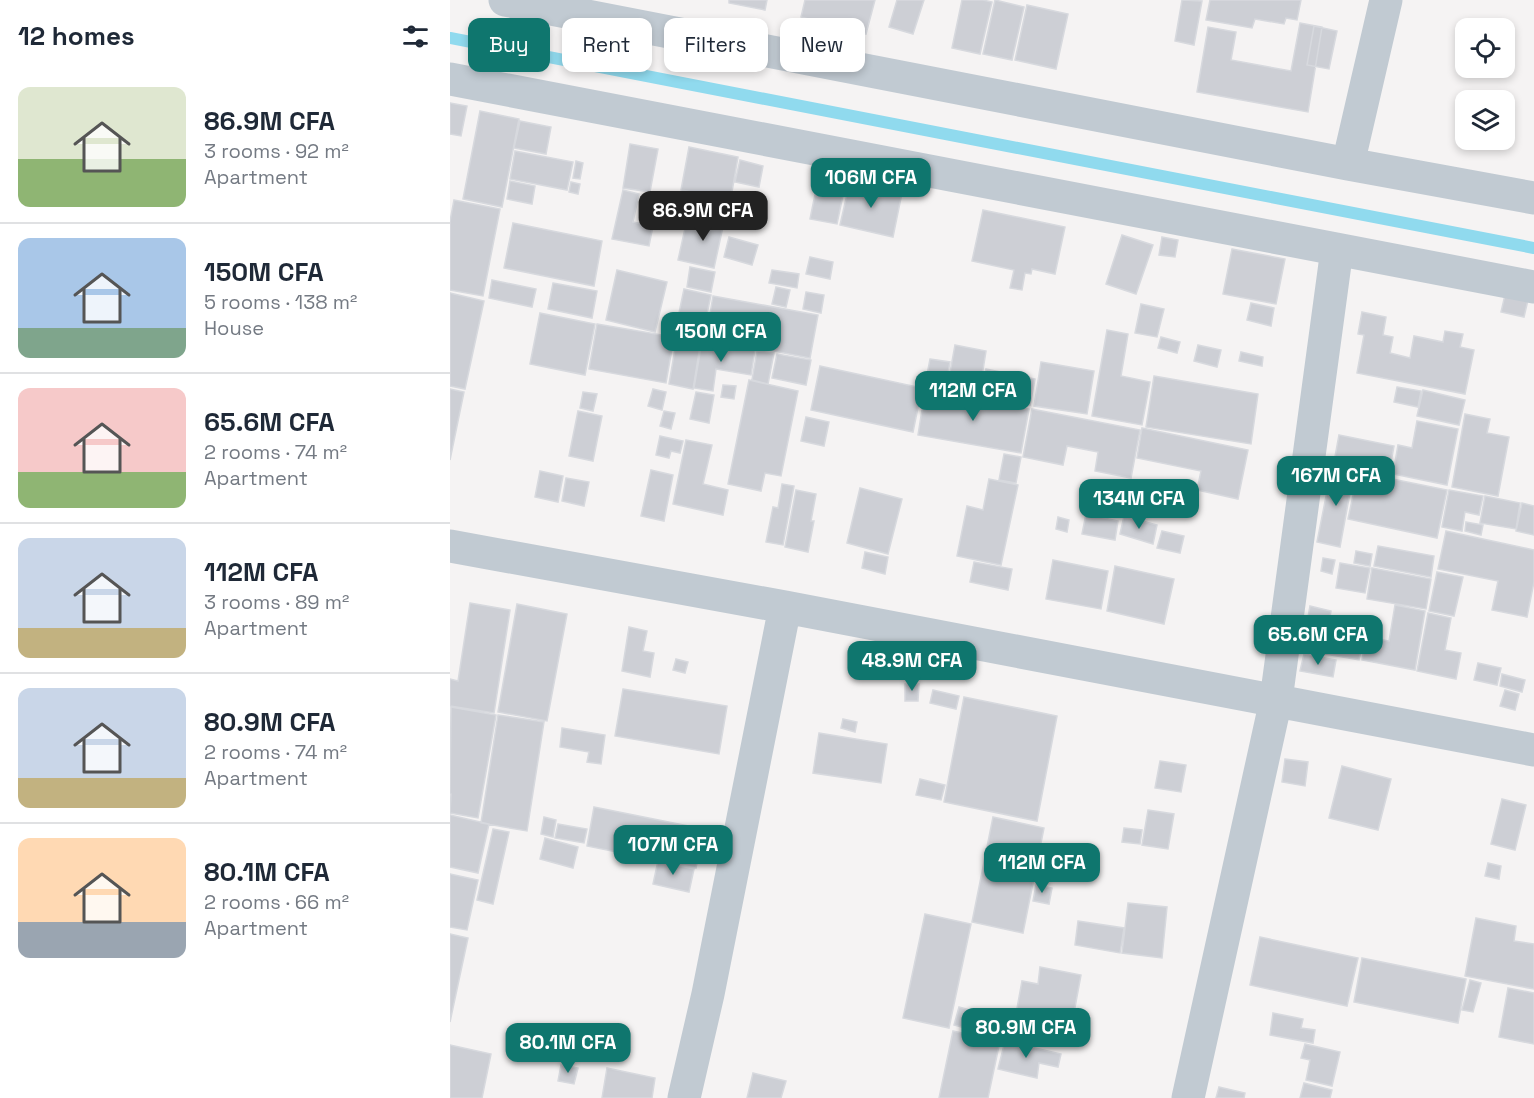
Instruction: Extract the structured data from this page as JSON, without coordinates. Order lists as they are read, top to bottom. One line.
{"page":{"heading":"12 homes","chip":["Buy","Rent","Filters","New"],"list":[{"name":"86.9M CFA","note":"3 rooms · 92 m² · Apartment"},{"name":"150M CFA","note":"5 rooms · 138 m² · House"},{"name":"65.6M CFA","note":"2 rooms · 74 m² · Apartment"},{"name":"112M CFA","note":"3 rooms · 89 m² · Apartment"},{"name":"80.9M CFA","note":"2 rooms · 74 m² · Apartment"},{"name":"80.1M CFA","note":"2 rooms · 66 m² · Apartment"}],"price":["106M CFA","86.9M CFA","150M CFA","112M CFA","167M CFA","134M CFA","65.6M CFA","48.9M CFA","107M CFA","112M CFA","80.9M CFA","80.1M CFA"]}}
